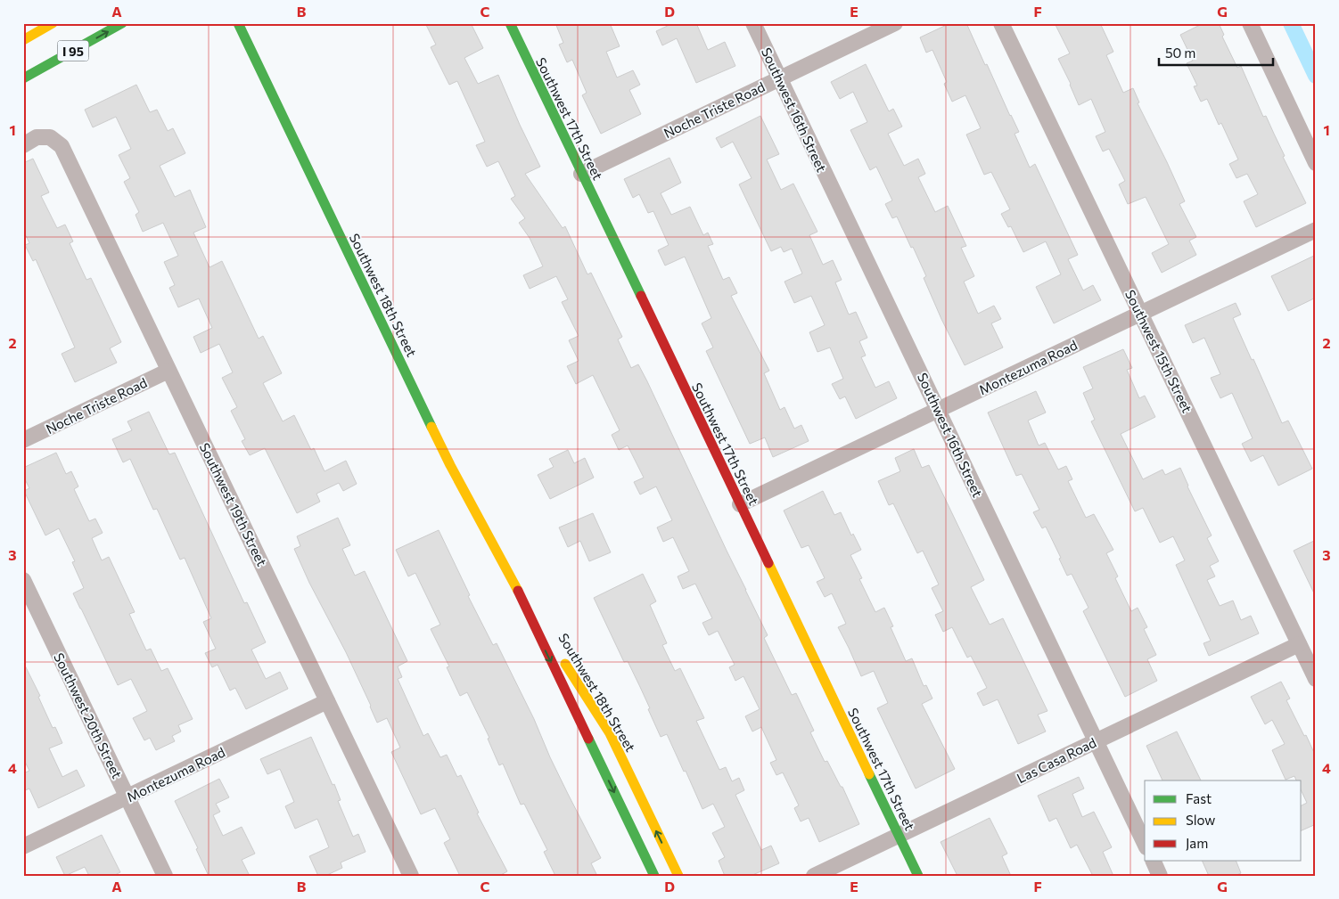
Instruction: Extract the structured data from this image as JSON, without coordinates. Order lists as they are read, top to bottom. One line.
{"streets":{"main road":["I 95","Southwest 17th Street","Southwest 18th Street"],"street":["Noche Triste Road","Southwest 16th Street","Southwest 15th Street","Montezuma Road","Southwest 19th Street","Southwest 20th Street","Las Casa Road"]},"crossings":[["Noche Triste Road","Southwest 16th Street"],["Noche Triste Road","Southwest 17th Street"],["Noche Triste Road","Southwest 19th Street"],["Southwest 16th Street","Montezuma Road"],["Southwest 16th Street","Las Casa Road"],["Southwest 17th Street","Montezuma Road"],["Southwest 17th Street","Las Casa Road"],["Southwest 15th Street","Montezuma Road"],["Southwest 15th Street","Las Casa Road"],["Montezuma Road","Southwest 19th Street"],["Montezuma Road","Southwest 20th Street"]],"legend":["Fast","Slow","Jam"],"scale_bar":"50 m","grid":{"columns":["A","B","C","D","E","F","G"],"rows":["1","2","3","4"]}}
